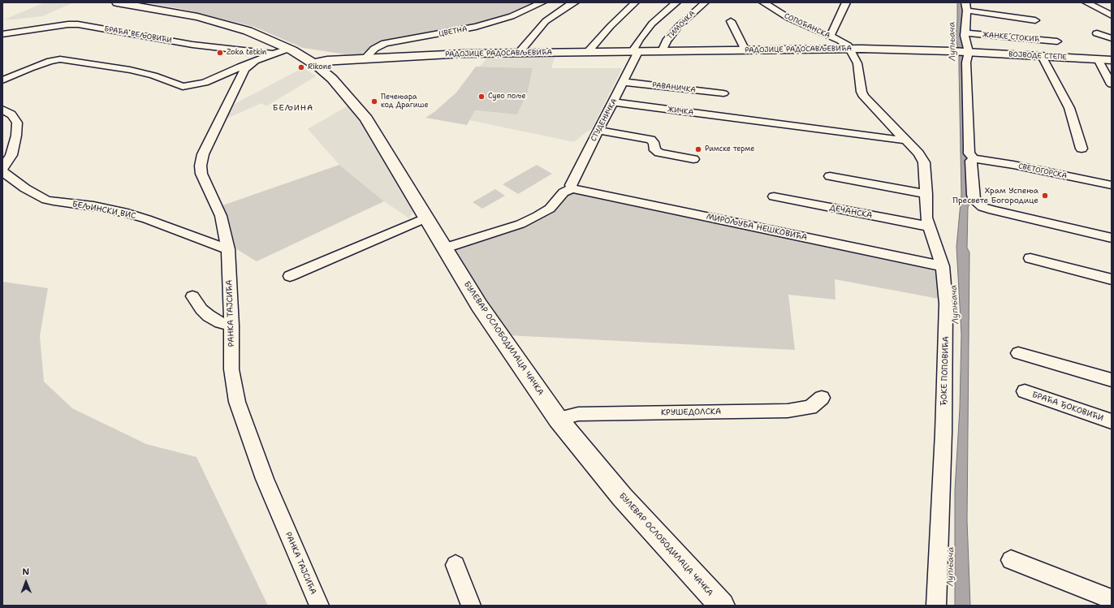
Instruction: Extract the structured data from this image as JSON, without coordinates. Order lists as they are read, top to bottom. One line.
{"streets":{"main road":["РАДОЈИЦЕ РАДОСАВЉЕВИЋА","ВОЈВОДЕ СТЕПЕ","БУЛЕВАР ОСЛОБОДИЛАЦА ЧАЧКА"],"street":["ТИМОЧКА","СОПОЋАНСКА","ЦВЕТНА","БРАЋА ВЕЉОВИЋИ","ЖАНКЕ СТОКИЋ","РАВАНИЧКА","ЖИЧКА","СТУДЕНИЧКА","СВЕТОГОРСКА","БЕЉИНСКИ ВИС","ДЕЧАНСКА","МИРОЉУБА НЕШКОВИЋА","РАНКА ТАЈСИЋА","ЂОКЕ ПОПОВИЋА","БРАЋА ЂОКОВИЋИ","КРУШЕДОЛСКА"]},"crossings":[["ТИМОЧКА","РАДОЈИЦЕ РАДОСАВЉЕВИЋА"],["СОПОЋАНСКА","РАДОЈИЦЕ РАДОСАВЉЕВИЋА"],["СОПОЋАНСКА","ЂОКЕ ПОПОВИЋА"],["ЦВЕТНА","РАДОЈИЦЕ РАДОСАВЉЕВИЋА"],["РАДОЈИЦЕ РАДОСАВЉЕВИЋА","ВОЈВОДЕ СТЕПЕ"],["РАДОЈИЦЕ РАДОСАВЉЕВИЋА","СТУДЕНИЧКА"],["РАДОЈИЦЕ РАДОСАВЉЕВИЋА","ЂОКЕ ПОПОВИЋА"],["РАВАНИЧКА","СТУДЕНИЧКА"],["ЖИЧКА","СТУДЕНИЧКА"],["ЖИЧКА","ЂОКЕ ПОПОВИЋА"],["СТУДЕНИЧКА","МИРОЉУБА НЕШКОВИЋА"],["БЕЉИНСКИ ВИС","РАНКА ТАЈСИЋА"],["ДЕЧАНСКА","ЂОКЕ ПОПОВИЋА"],["МИРОЉУБА НЕШКОВИЋА","ЂОКЕ ПОПОВИЋА"],["БУЛЕВАР ОСЛОБОДИЛАЦА ЧАЧКА","КРУШЕДОЛСКА"]],"districts":["БЕЉИНА"],"water":["Лупњача"],"places":["Zoka tetkin","Rikone","Суво поље","Печењара код Драгише","Римске терме","Храм Успења Пресвете Богородице"],"north":"top"}
